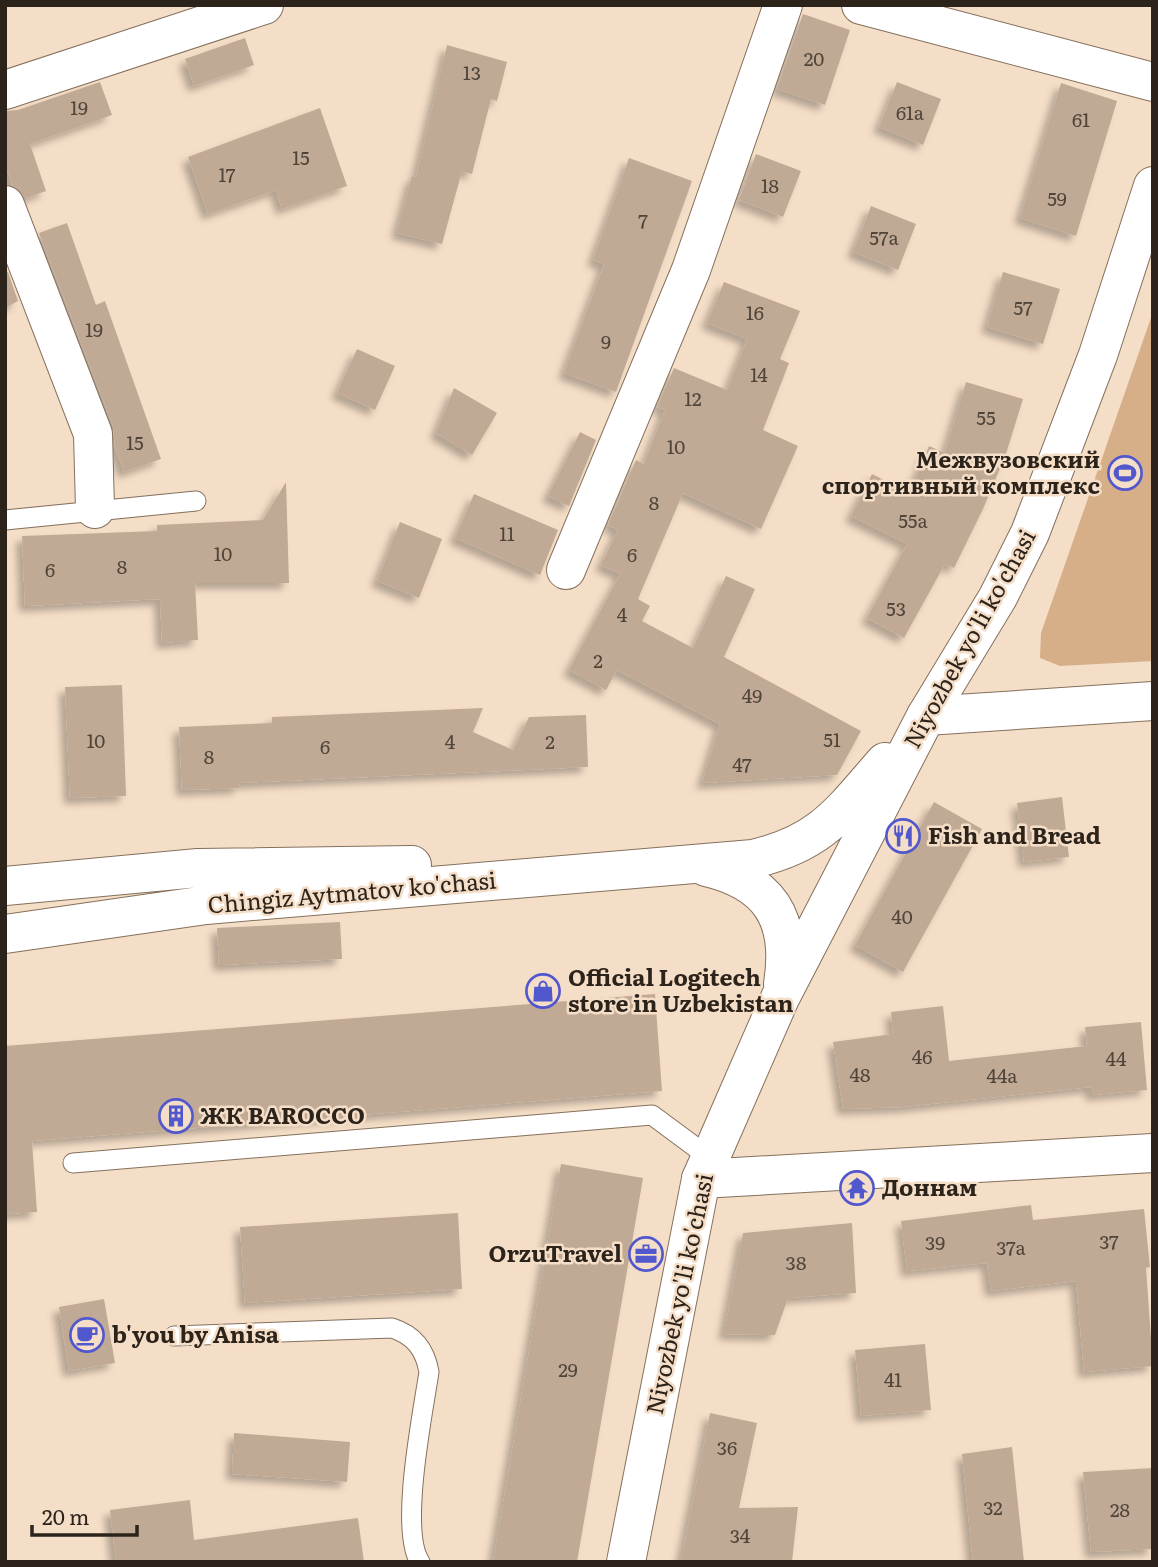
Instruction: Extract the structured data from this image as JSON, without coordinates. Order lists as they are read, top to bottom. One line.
{"streets":{"street":["Niyozbek yo'li ko'chasi","Chingiz Aytmatov ko'chasi"]},"crossings":[["Niyozbek yo'li ko'chasi","Chingiz Aytmatov ko'chasi"]],"places":{"sports":["Межвузовский спортивный комплекс"],"restaurant":["Fish and Bread"],"shop":["Official Logitech store in Uzbekistan"],"building":["ЖК BAROCCO"],"temple":["Доннам"],"office":["OrzuTravel"],"cafe":["b'you by Anisa"]},"house_numbers":["20","13","19","61a","61","15","17","18","59","7","57a","57","16","19","9","14","12","55","15","10","8","55a","11","10","6","8","6","53","4","2","49","51","10","4","2","6","8","47","40","46","44","48","44a","37","39","37a","38","29","41","36","32","28","34"],"scale_bar":"20 m"}
